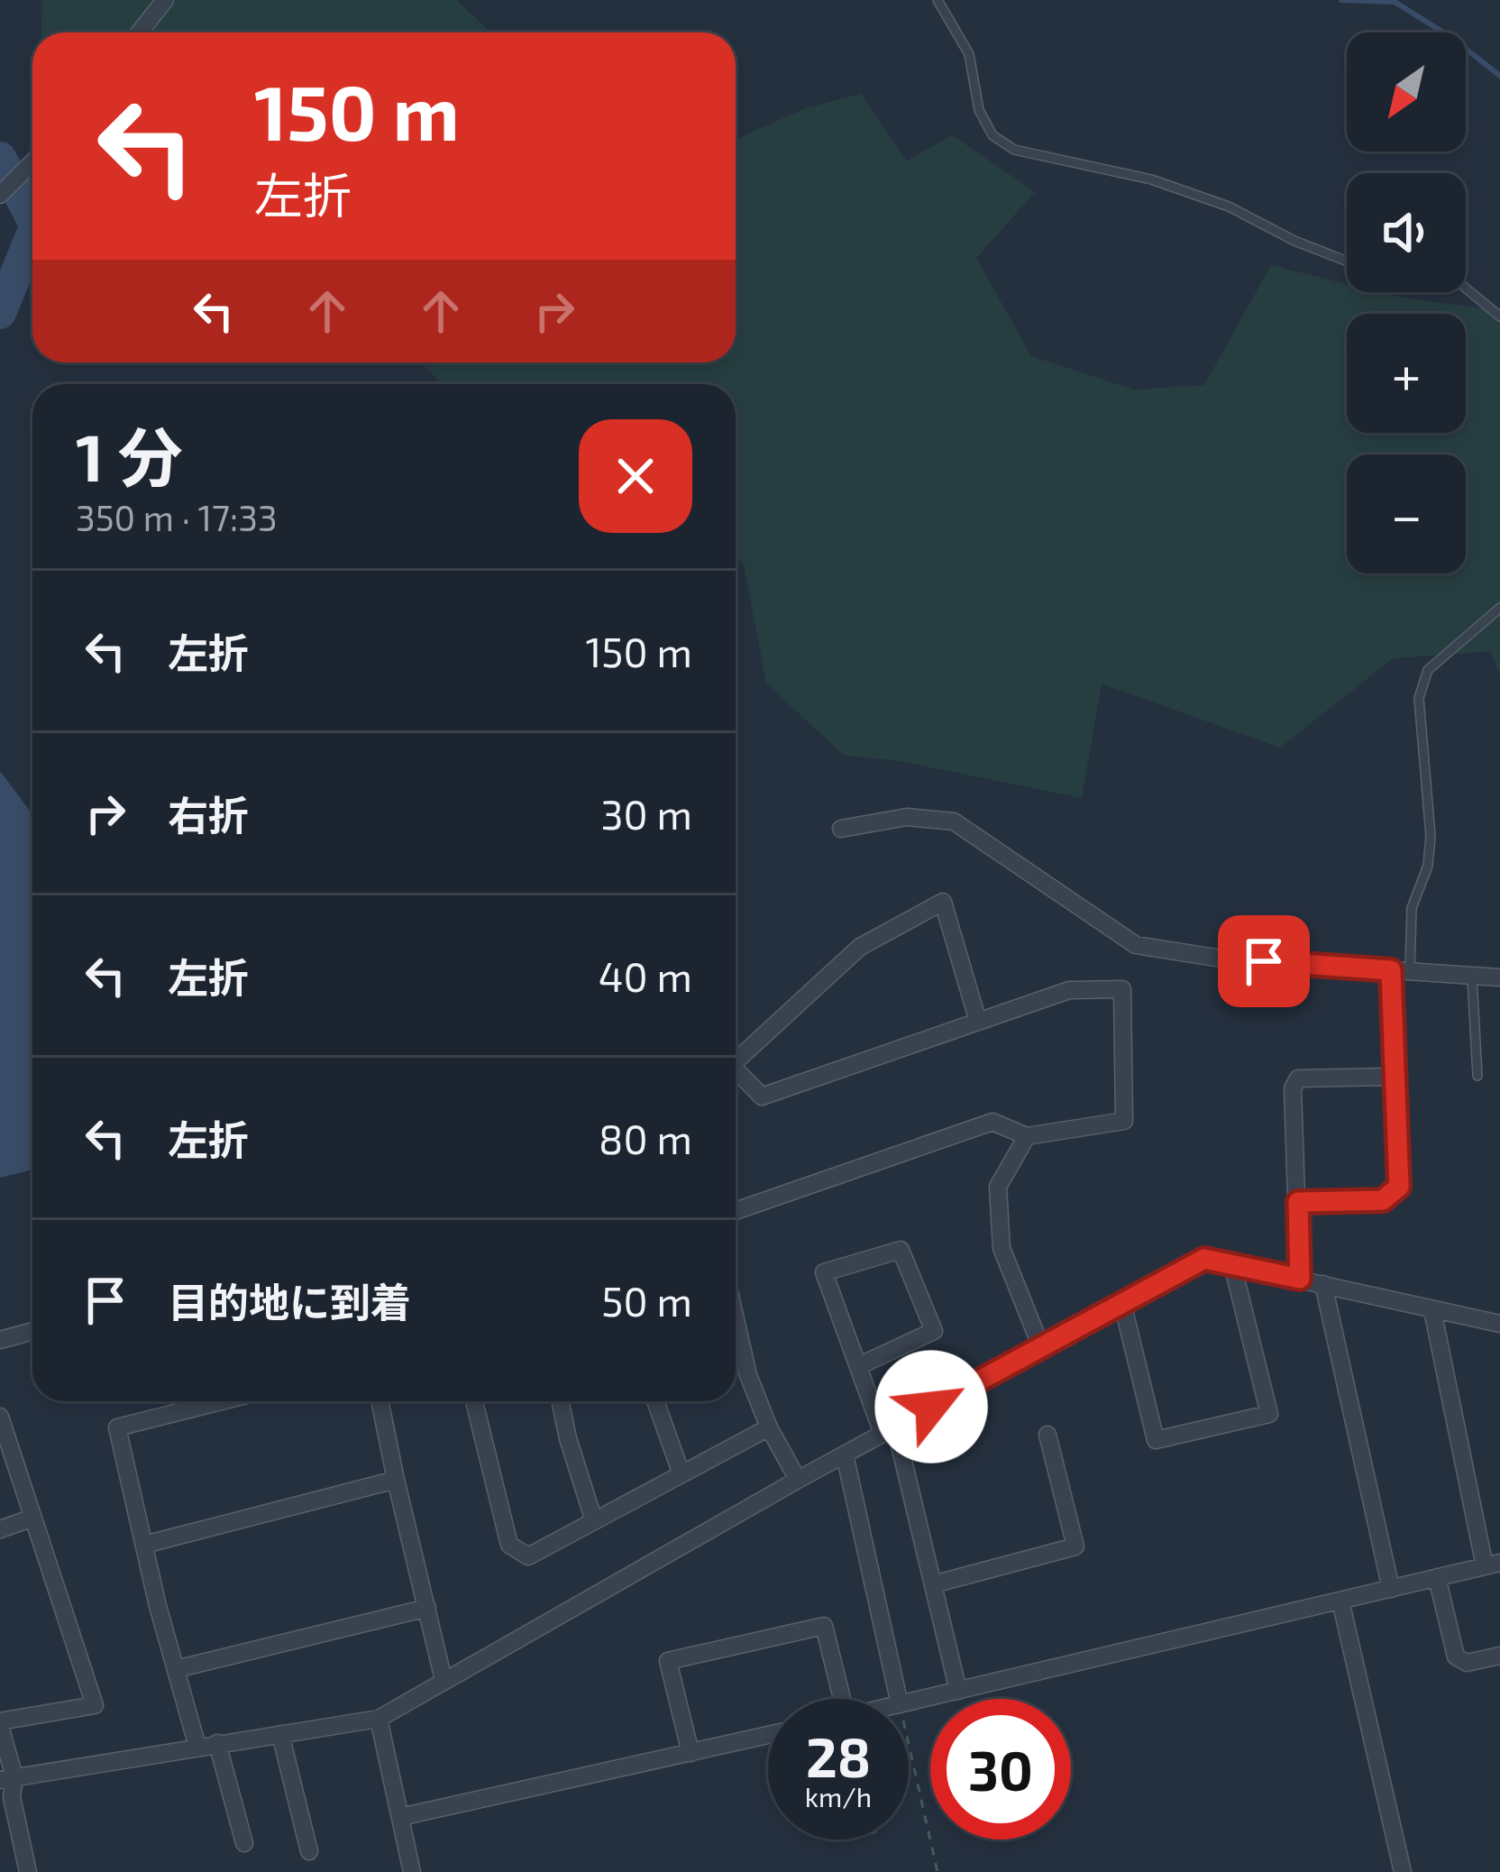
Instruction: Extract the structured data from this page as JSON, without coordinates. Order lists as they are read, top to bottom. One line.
{"north":"bottom left","page":{"map_buttons":["+","−"],"turn":["150 m","左折"],"heading":["1 分","350 m · 17:33"],"list":[{"name":"左折","value":"150 m"},{"name":"右折","value":"30 m"},{"name":"左折","value":"40 m"},{"name":"左折","value":"80 m"},{"name":"目的地に到着","value":"50 m"}],"speed":"28 km/h","limit":"30"}}
